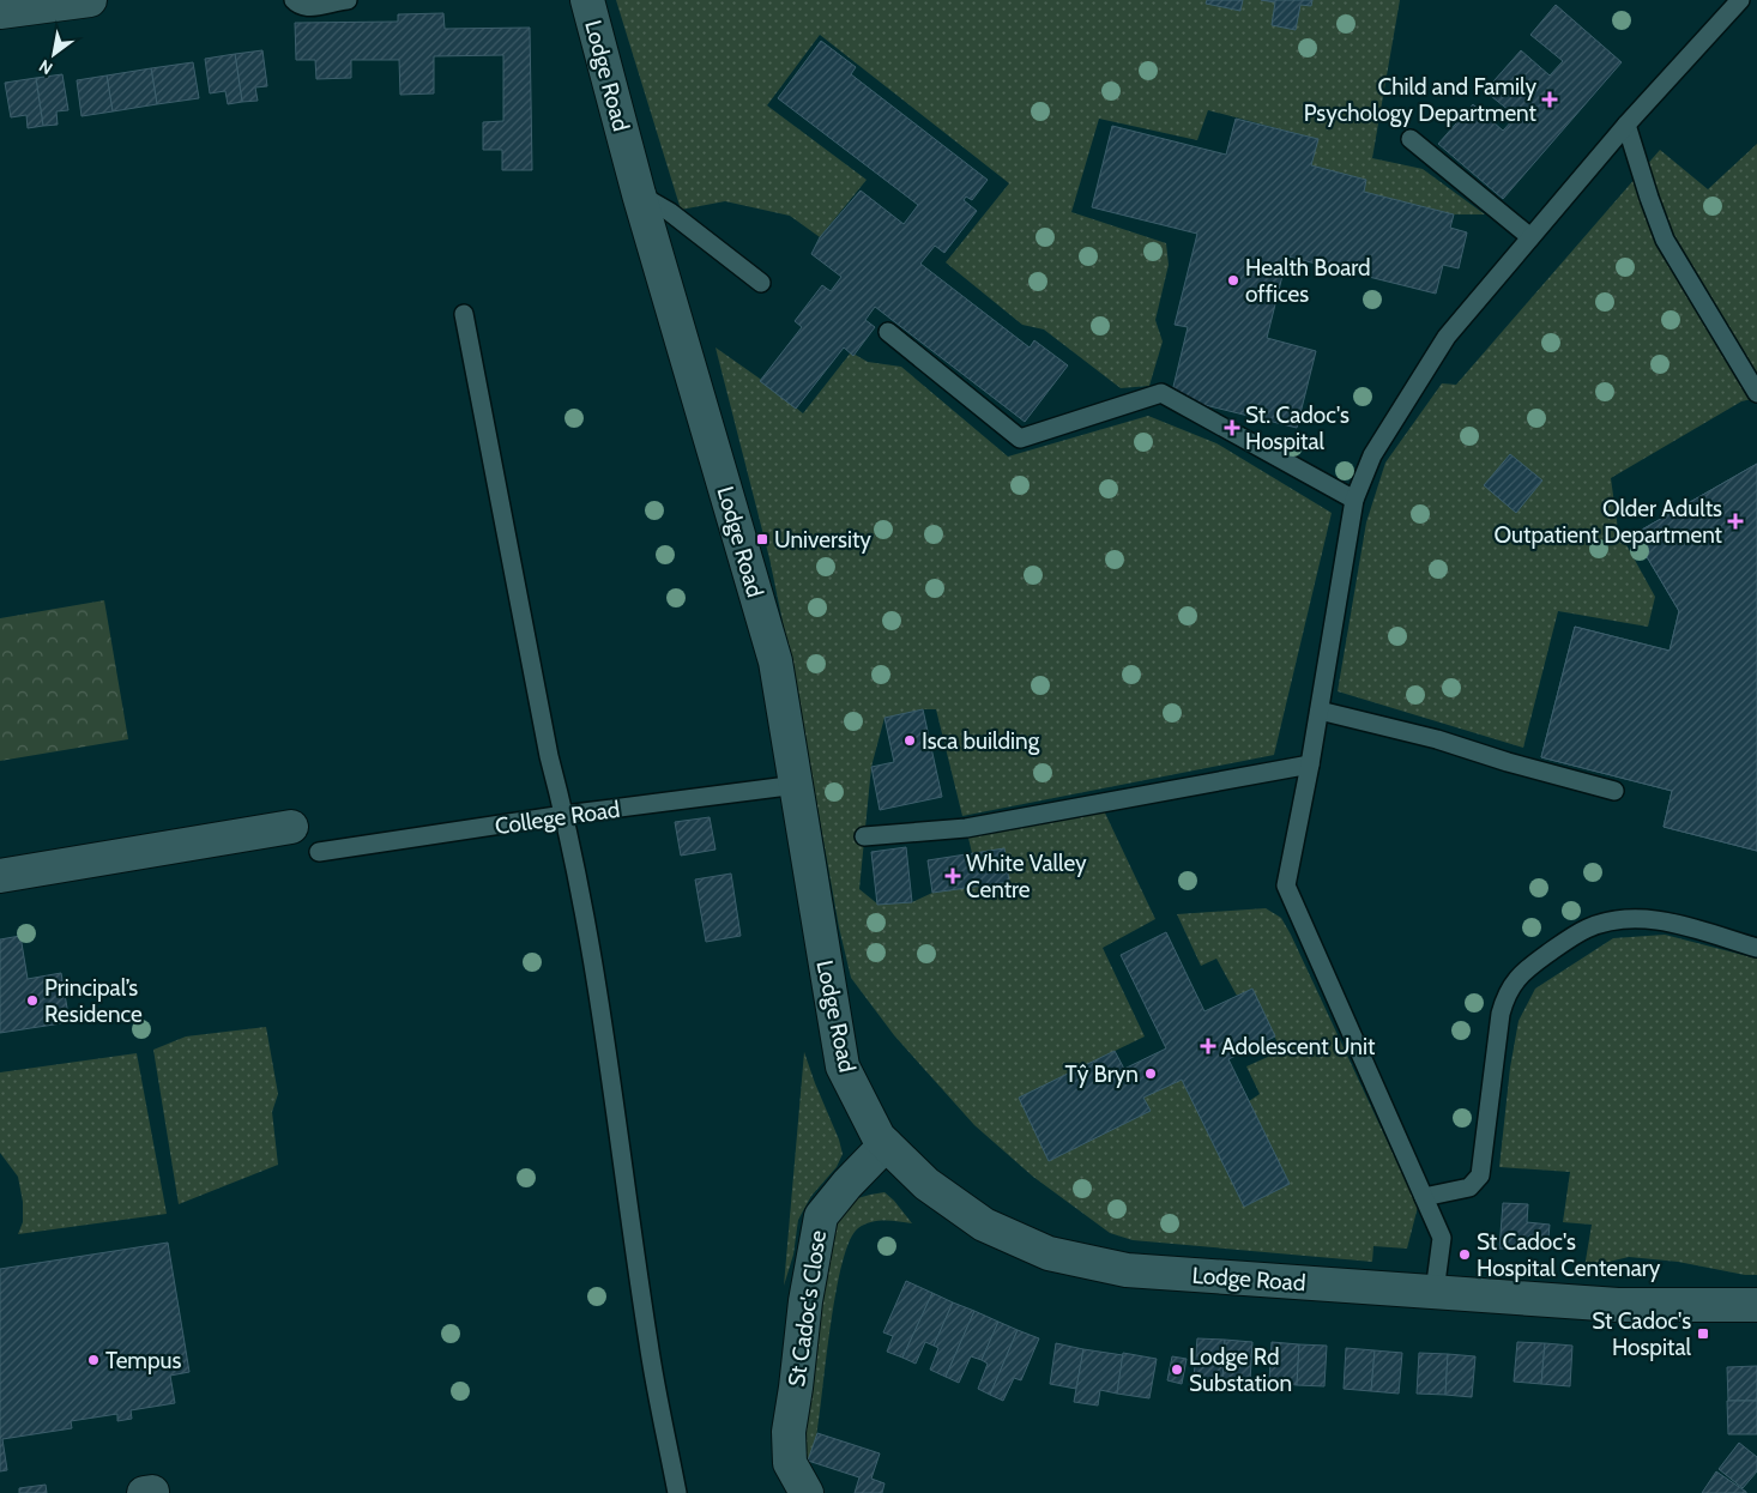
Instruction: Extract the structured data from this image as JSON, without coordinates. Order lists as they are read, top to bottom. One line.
{"streets":{"street":["Lodge Road","St Cadoc's Close"],"lane":["College Road"]},"crossings":[["Lodge Road","College Road"],["Lodge Road","St Cadoc's Close"]],"places":{"health":["Child and Family Psychology Department","St. Cadoc's Hospital","Older Adults Outpatient Department","White Valley Centre","Adolescent Unit"],"other":["Health Board offices","Isca building","Principal’s Residence","Tŷ Bryn","St Cadoc's Hospital Centenary","Tempus","Lodge Rd Substation"],"transit":["University","St Cadoc's Hospital"]},"north":"bottom left"}
